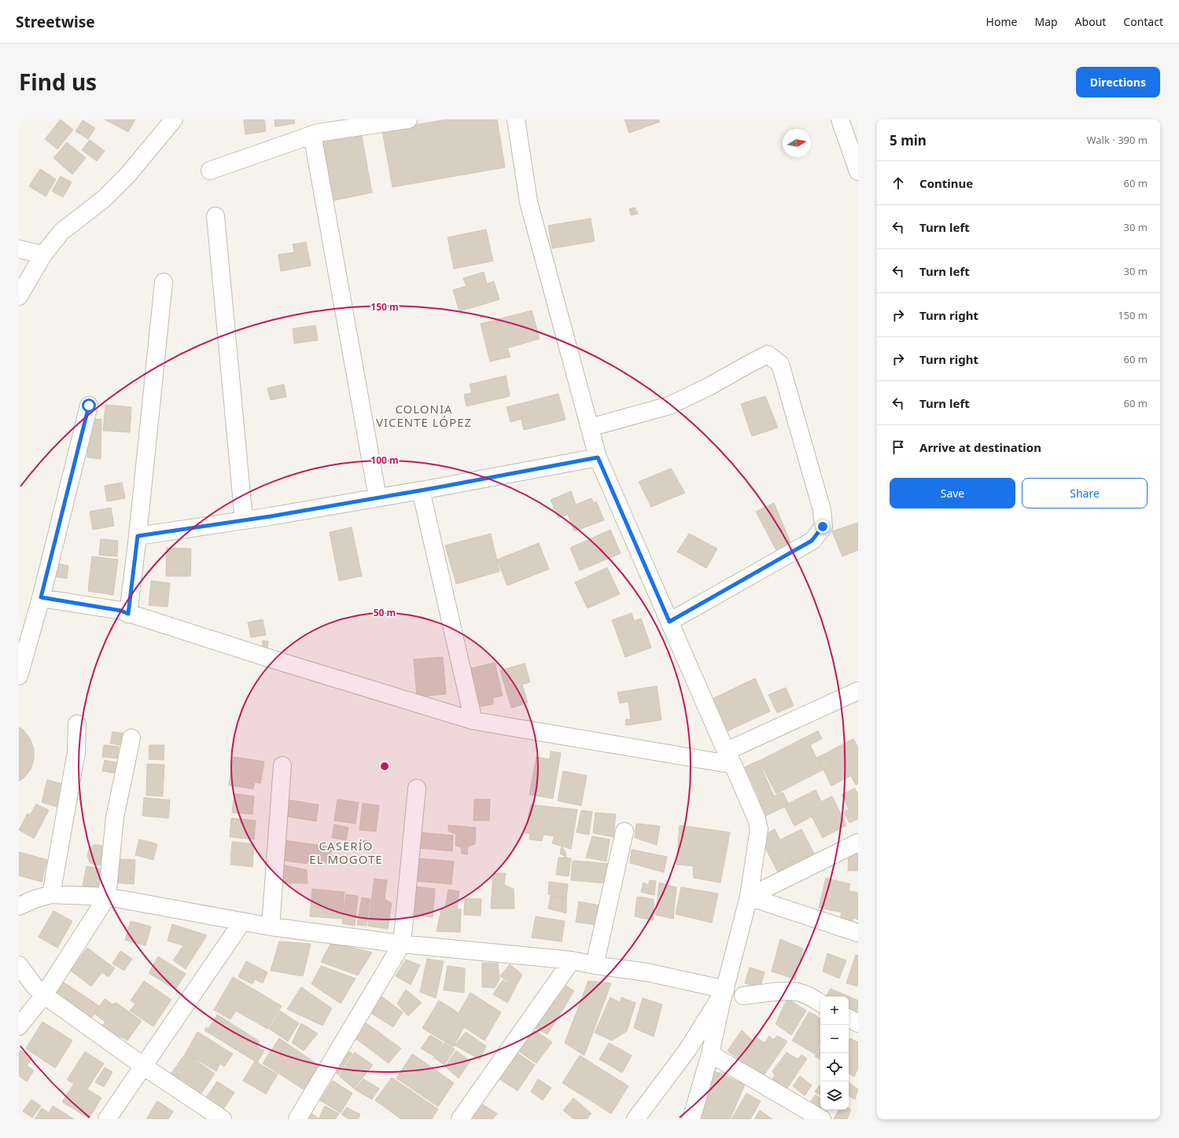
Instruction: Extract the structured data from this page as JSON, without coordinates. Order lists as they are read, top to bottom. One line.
{"districts":["COLONIA VICENTE LÓPEZ","CASERÍO EL MOGOTE"],"north":"right","page":{"header":"Streetwise","nav":["Home","Map","About","Contact"],"title":"Find us","buttons":["Directions",["Save","Share"]],"heading":["5 min","Walk · 390 m"],"list":[["Continue","60 m"],["Turn left","30 m"],["Turn left","30 m"],["Turn right","150 m"],["Turn right","60 m"],["Turn left","60 m"],"Arrive at destination"],"map_buttons":["+","−"]},"rings":["150 m","100 m","50 m"]}
